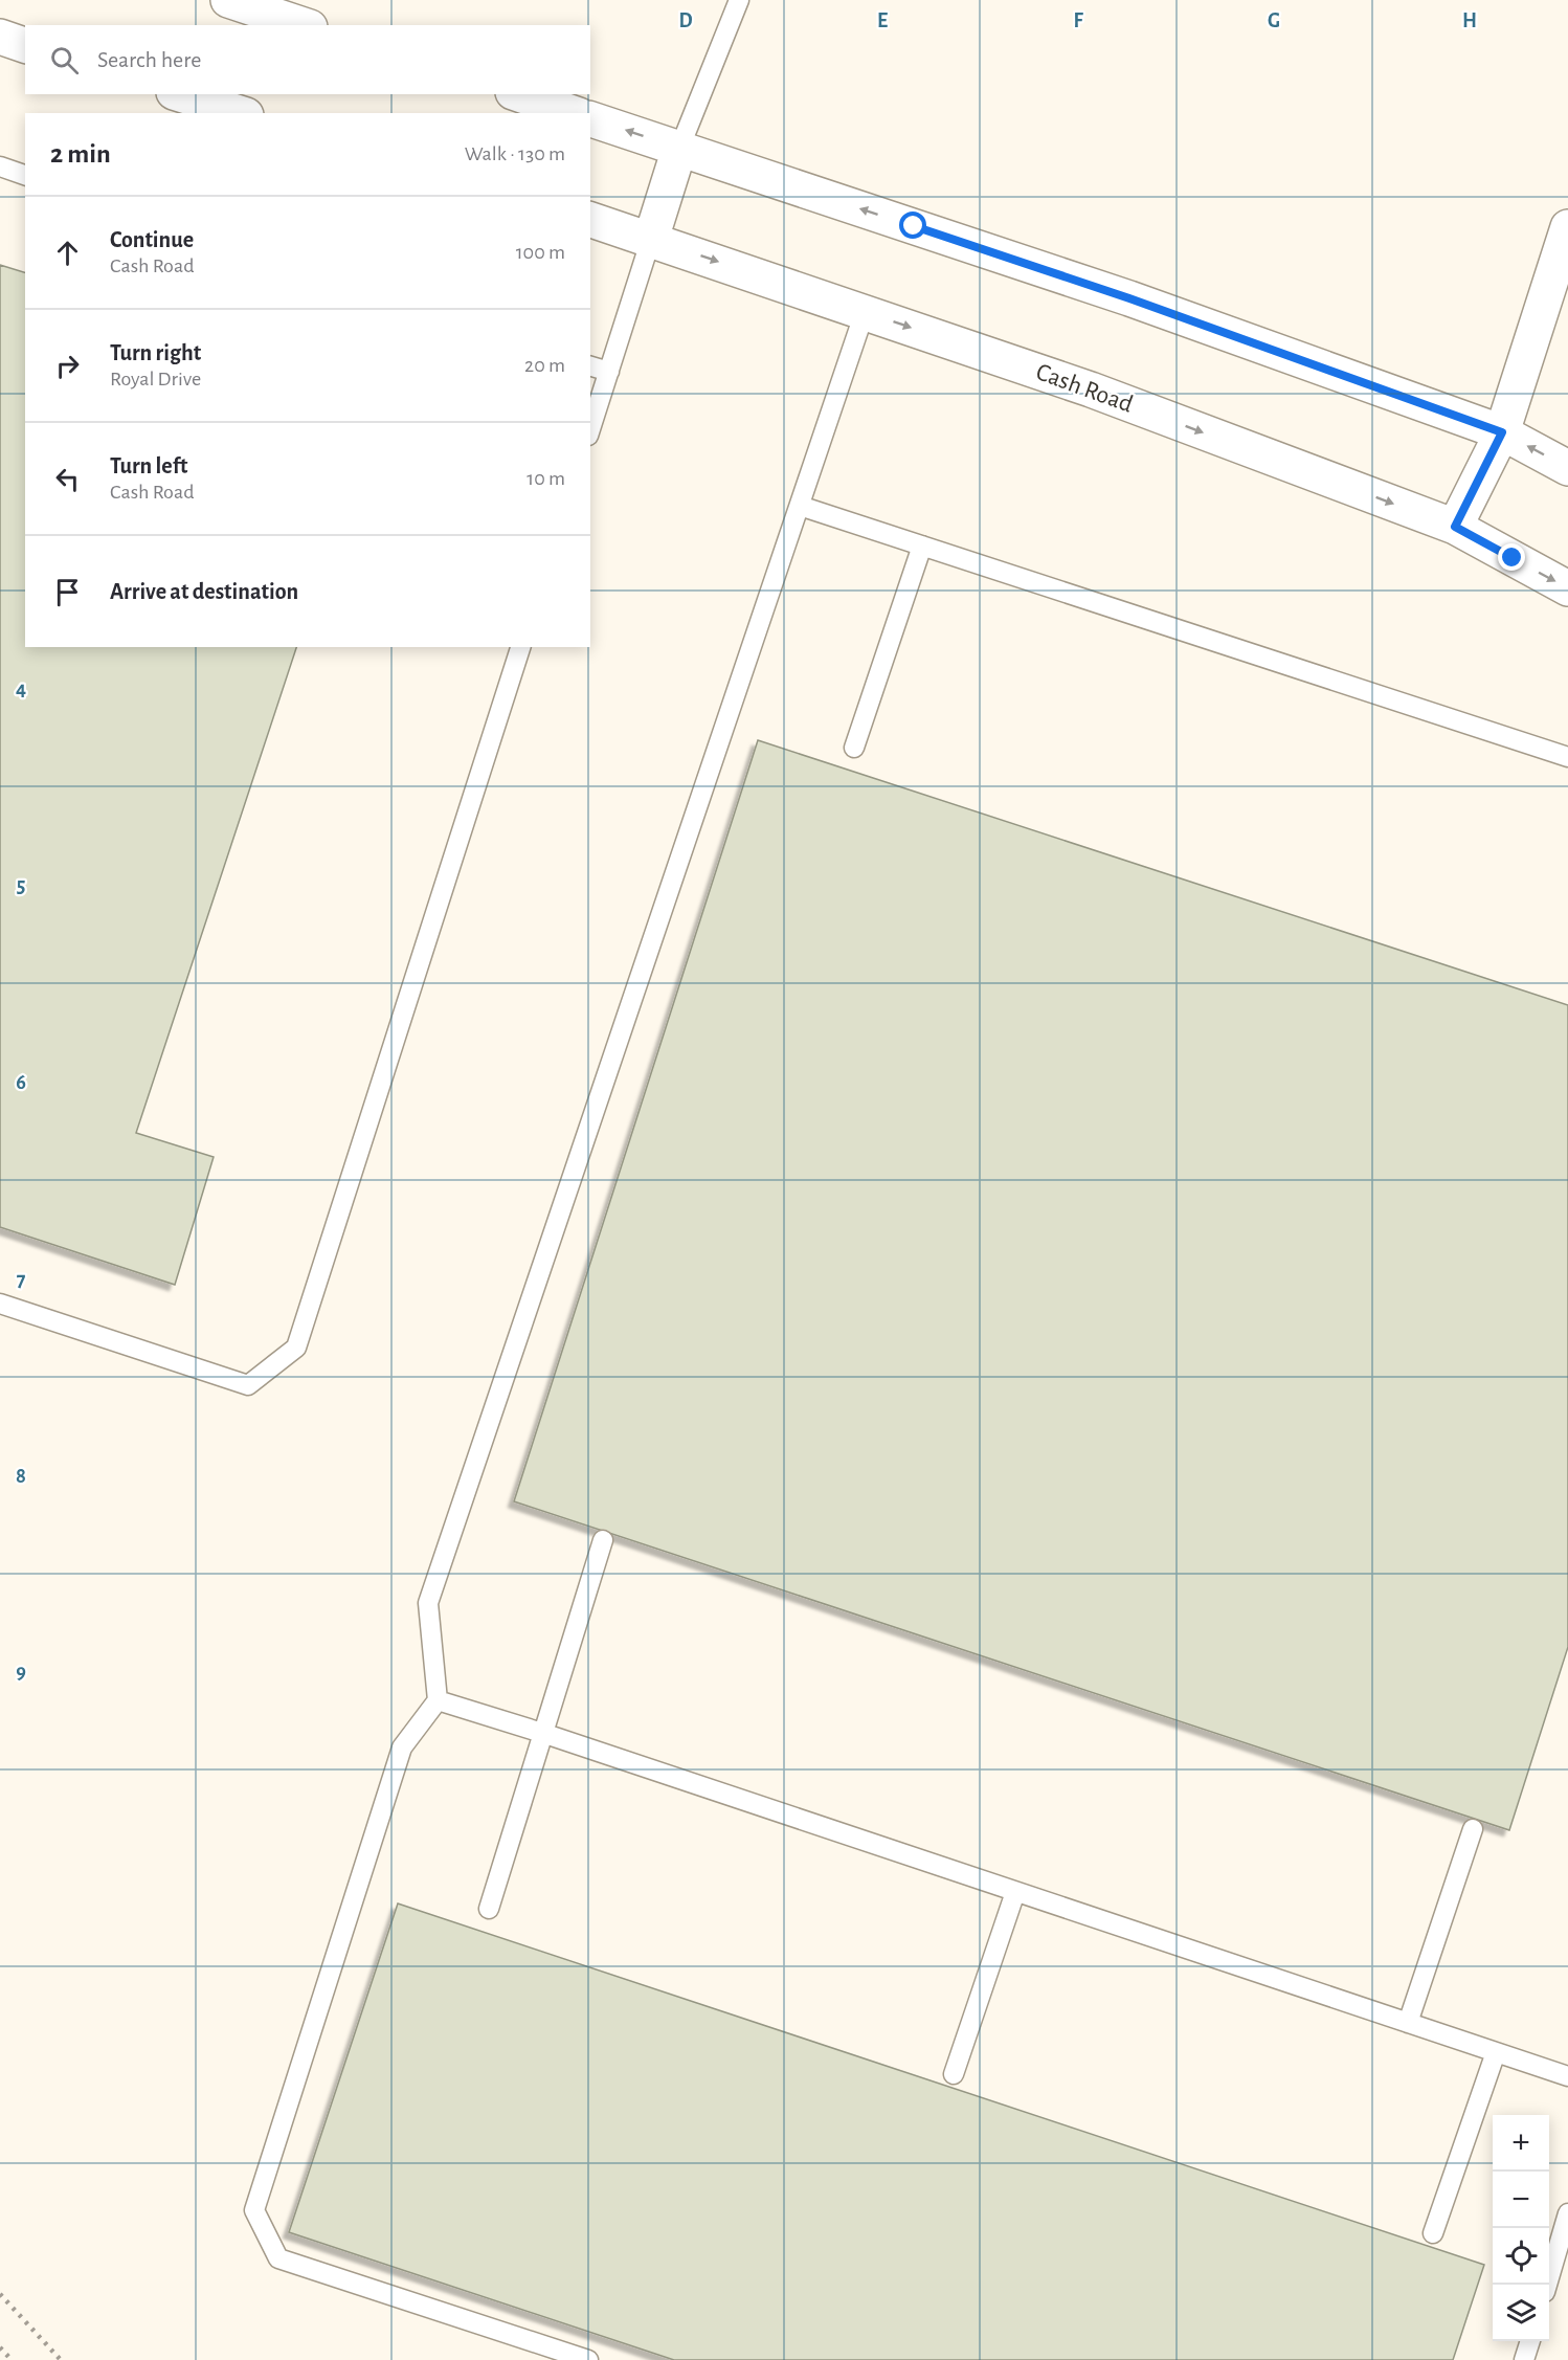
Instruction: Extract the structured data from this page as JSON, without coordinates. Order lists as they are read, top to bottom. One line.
{"streets":{"street":["Cash Road"]},"page":{"search":"Search here","heading":["2 min","Walk · 130 m"],"list":[["Continue","Cash Road","100 m"],["Turn right","Royal Drive","20 m"],["Turn left","Cash Road","10 m"],"Arrive at destination"],"map_buttons":["+","−"]},"grid":{"columns":["D","E","F","G","H"],"rows":["4","5","6","7","8","9"]}}
